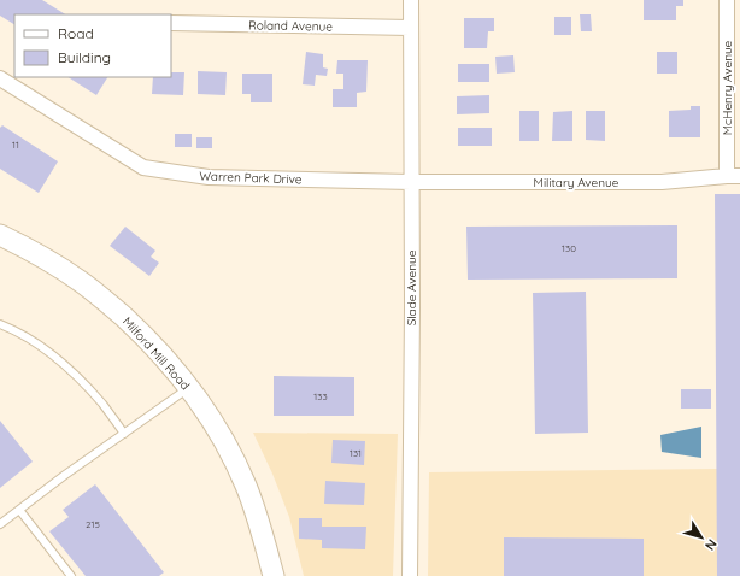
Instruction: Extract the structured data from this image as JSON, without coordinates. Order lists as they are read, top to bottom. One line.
{"streets":{"main road":["Milford Mill Road"],"street":["Roland Avenue","McHenry Avenue","Warren Park Drive","Military Avenue","Slade Avenue"]},"crossings":[["Roland Avenue","Slade Avenue"],["McHenry Avenue","Military Avenue"],["Warren Park Drive","Military Avenue"],["Warren Park Drive","Slade Avenue"],["Military Avenue","Slade Avenue"]],"house_numbers":["11","130","133","131","215"],"legend":["Road","Building"],"north":"bottom right"}
